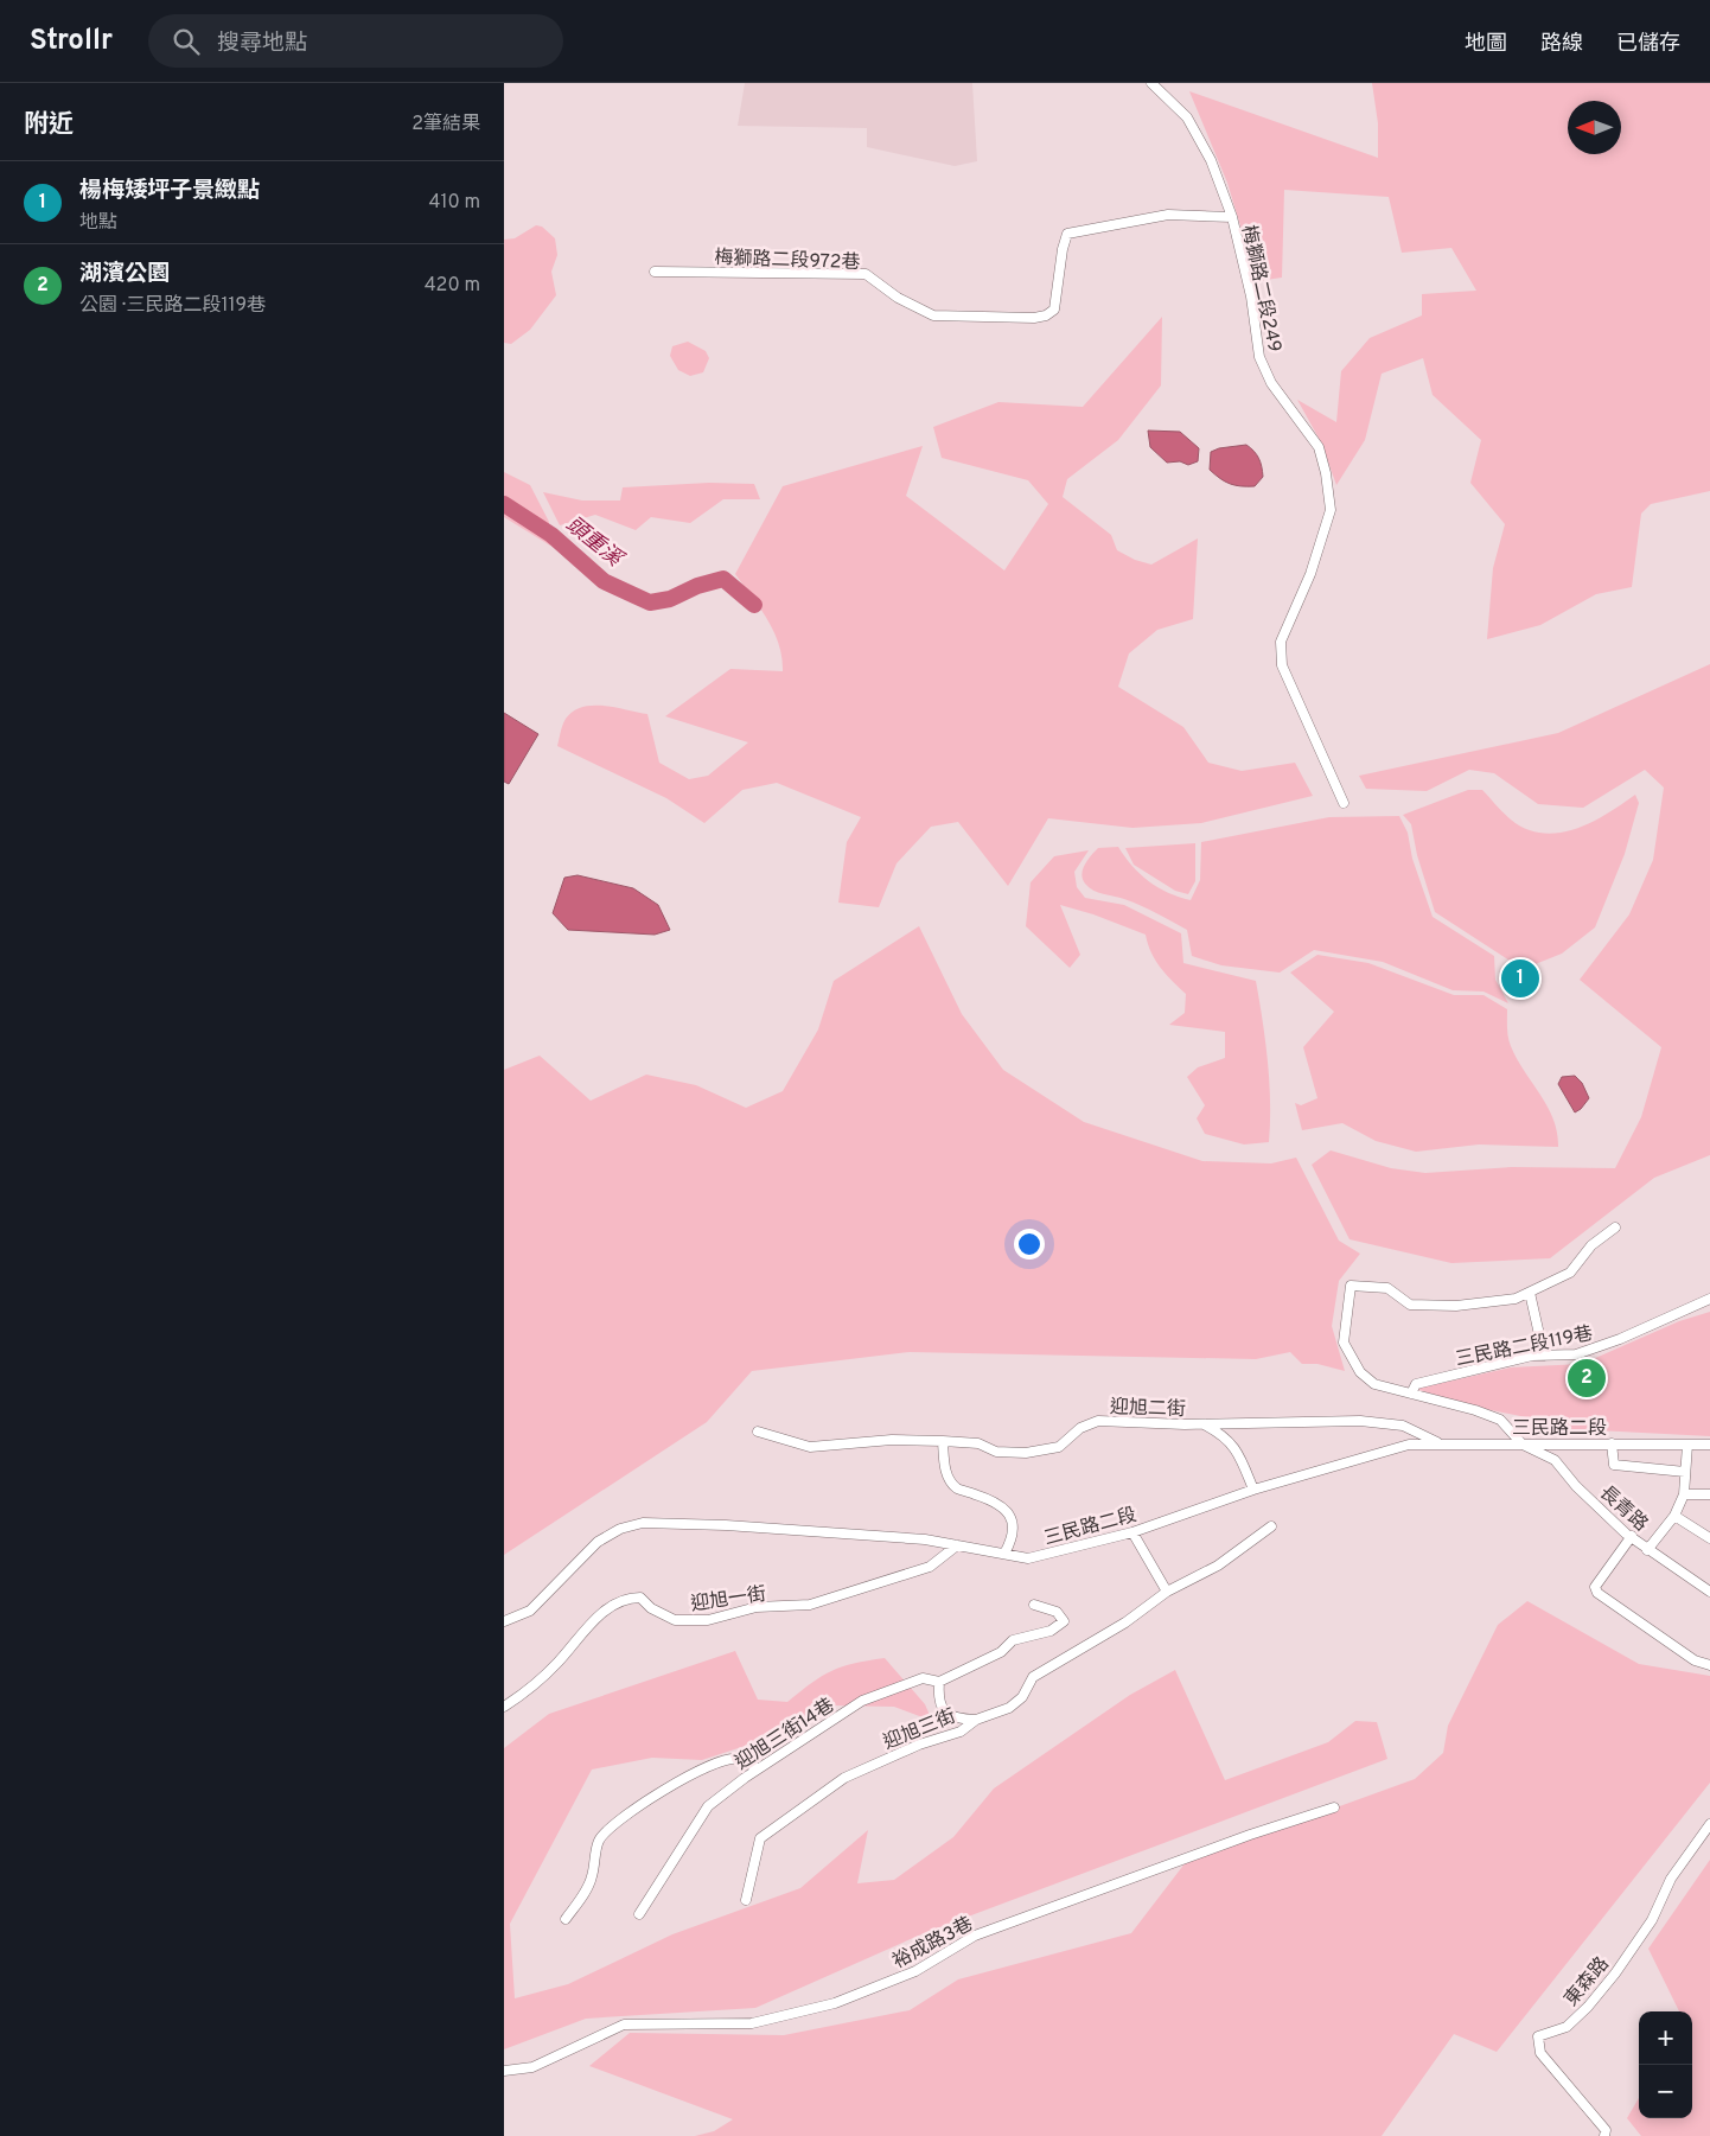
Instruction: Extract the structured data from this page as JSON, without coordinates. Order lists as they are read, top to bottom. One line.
{"streets":{"street":["梅獅路二段972巷","梅獅路二段249","三民路二段119巷","迎旭二街","三民路二段","長青路","迎旭一街","迎旭三街","迎旭三街14巷","裕成路3巷","東森路"]},"crossings":[["梅獅路二段972巷","梅獅路二段249"],["迎旭二街","三民路二段"],["三民路二段","長青路"],["三民路二段","迎旭一街"]],"water":["頭重溪"],"north":"left","page":{"header":"Strollr","search":"搜尋地點","nav":["地圖","路線","已儲存"],"heading":["附近","2筆結果"],"list":[{"mark":"1","name":"楊梅矮坪子景緻點","note":"地點","value":"410 m"},{"mark":"2","name":"湖濱公園","note":"公園 · 三民路二段119巷","value":"420 m"}],"pins":["1","2"],"map_buttons":["+","−"]}}
